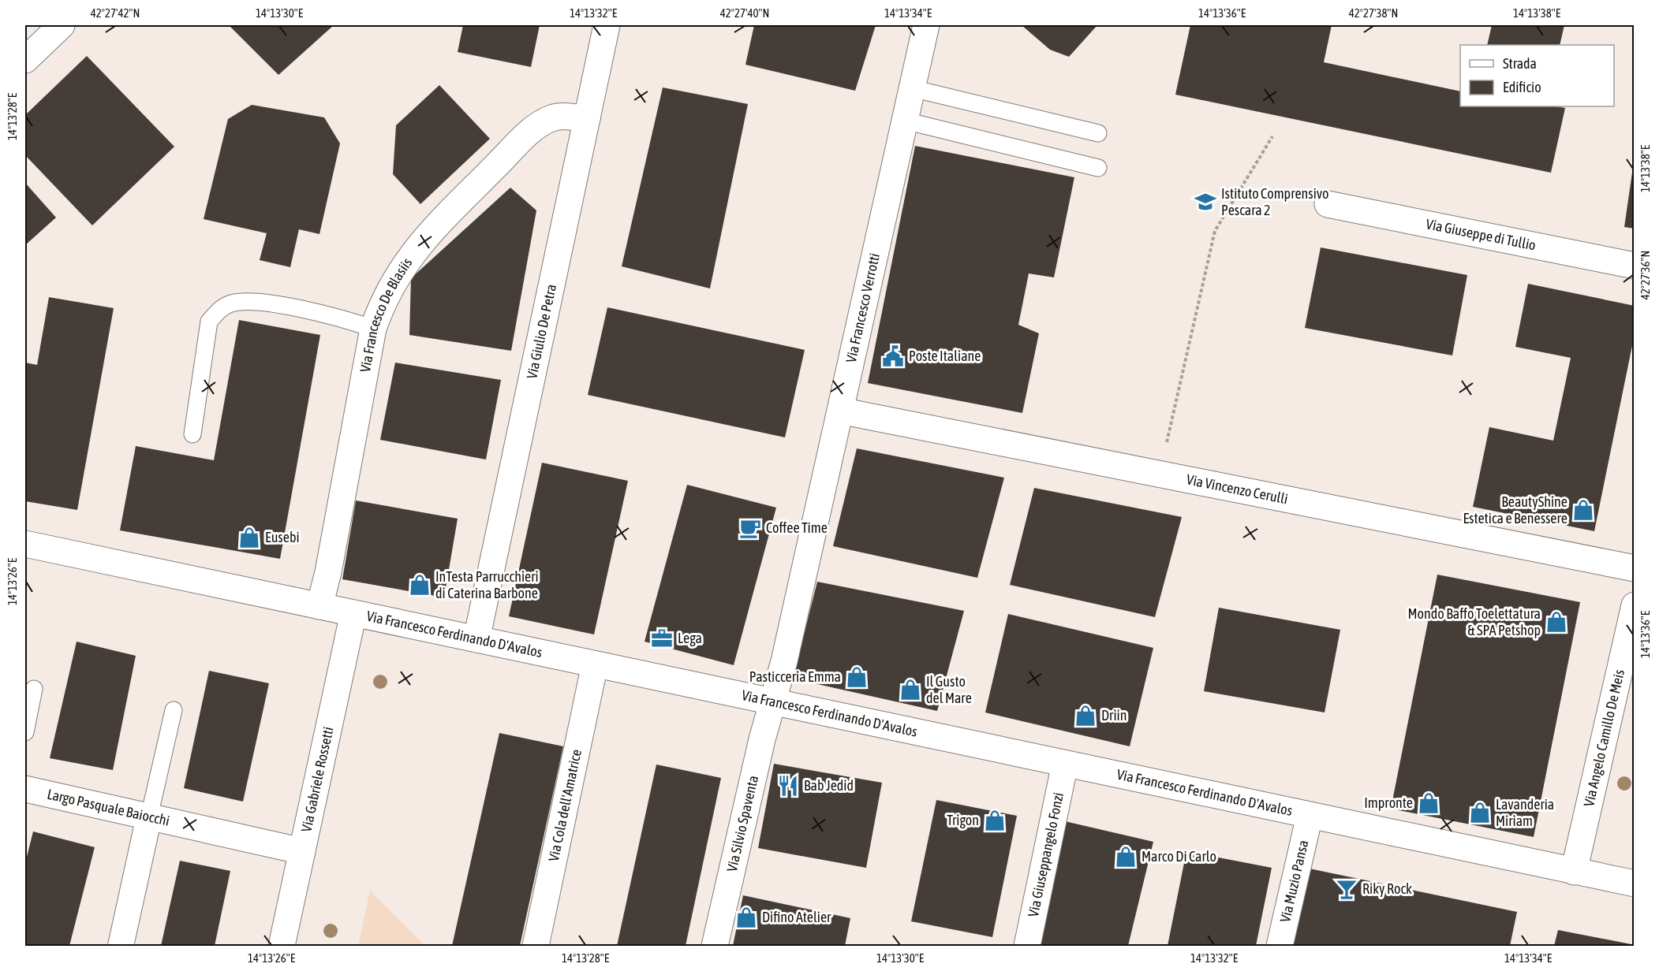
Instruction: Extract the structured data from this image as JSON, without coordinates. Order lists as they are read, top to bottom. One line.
{"streets":{"street":["Via Giuseppe di Tullio","Via Francesco Verrotti","Via Francesco De Blasiis","Via Giulio De Petra","Via Vincenzo Cerulli","Via Francesco Ferdinando D'Avalos","Via Angelo Camillo De Meis","Via Gabriele Rossetti","Via Cola dell'Amatrice","Largo Pasquale Baiocchi","Via Silvio Spaventa","Via Giuseppangelo Fonzi","Via Muzio Pansa"]},"crossings":[["Via Francesco Verrotti","Via Vincenzo Cerulli"],["Via Francesco Verrotti","Via Francesco Ferdinando D'Avalos"],["Via Francesco Verrotti","Via Silvio Spaventa"],["Via Francesco De Blasiis","Via Giulio De Petra"],["Via Francesco De Blasiis","Via Francesco Ferdinando D'Avalos"],["Via Giulio De Petra","Via Francesco Ferdinando D'Avalos"],["Via Francesco Ferdinando D'Avalos","Via Angelo Camillo De Meis"],["Via Francesco Ferdinando D'Avalos","Via Gabriele Rossetti"],["Via Francesco Ferdinando D'Avalos","Via Cola dell'Amatrice"],["Via Francesco Ferdinando D'Avalos","Via Silvio Spaventa"],["Via Francesco Ferdinando D'Avalos","Via Giuseppangelo Fonzi"],["Via Francesco Ferdinando D'Avalos","Via Muzio Pansa"],["Via Gabriele Rossetti","Largo Pasquale Baiocchi"]],"places":{"school or university":["Istituto Comprensivo Pescara 2"],"public building":["Poste Italiane"],"shop":["BeautyShine Estetica e Benessere","Eusebi","InTesta Parrucchieri di Caterina Barbone","Mondo Baffo Toelettatura & SPA Petshop","Pasticceria Emma","Il Gusto del Mare","Driin","Impronte","Lavanderia Miriam","Trigon","Marco Di Carlo","Difino Atelier"],"cafe":["Coffee Time"],"office":["Lega"],"restaurant":["Bab Jedid"],"bar":["Riky Rock"]},"legend":["Strada","Edificio"],"coordinates":["42°27'42\"N","14°13'30\"E","14°13'32\"E","42°27'40\"N","14°13'34\"E","14°13'36\"E","42°27'38\"N","14°13'38\"E","14°13'28\"E","42°27'36\"N","14°13'26\"E"]}
